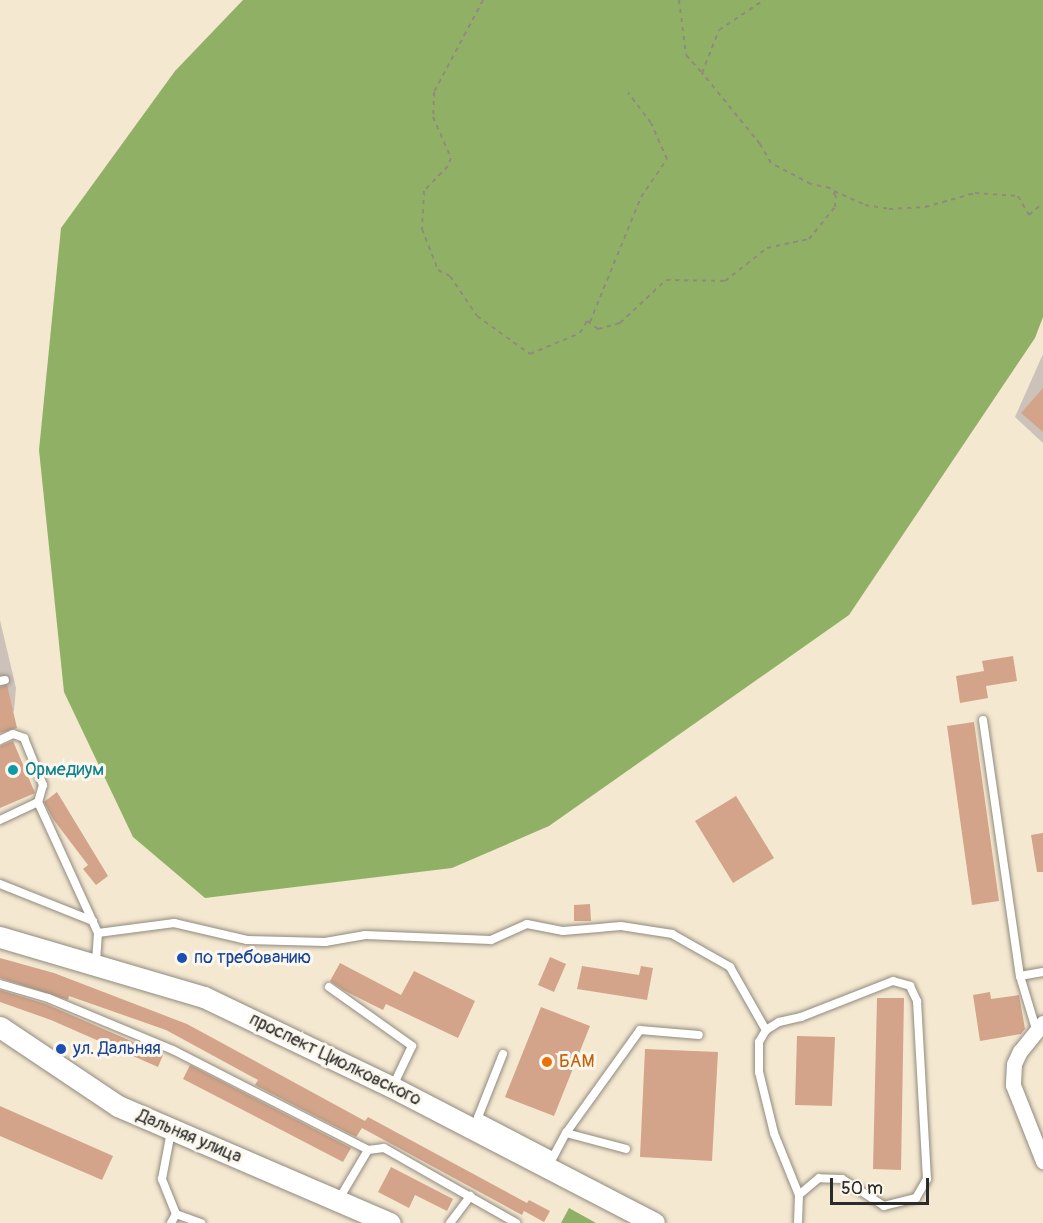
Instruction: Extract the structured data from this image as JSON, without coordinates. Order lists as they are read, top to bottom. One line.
{"streets":{"main road":["проспект Циолковского","Дальняя улица"]},"places":["Ормедиум","по требованию","ул. Дальняя","БАМ"],"scale_bar":"50 m"}
